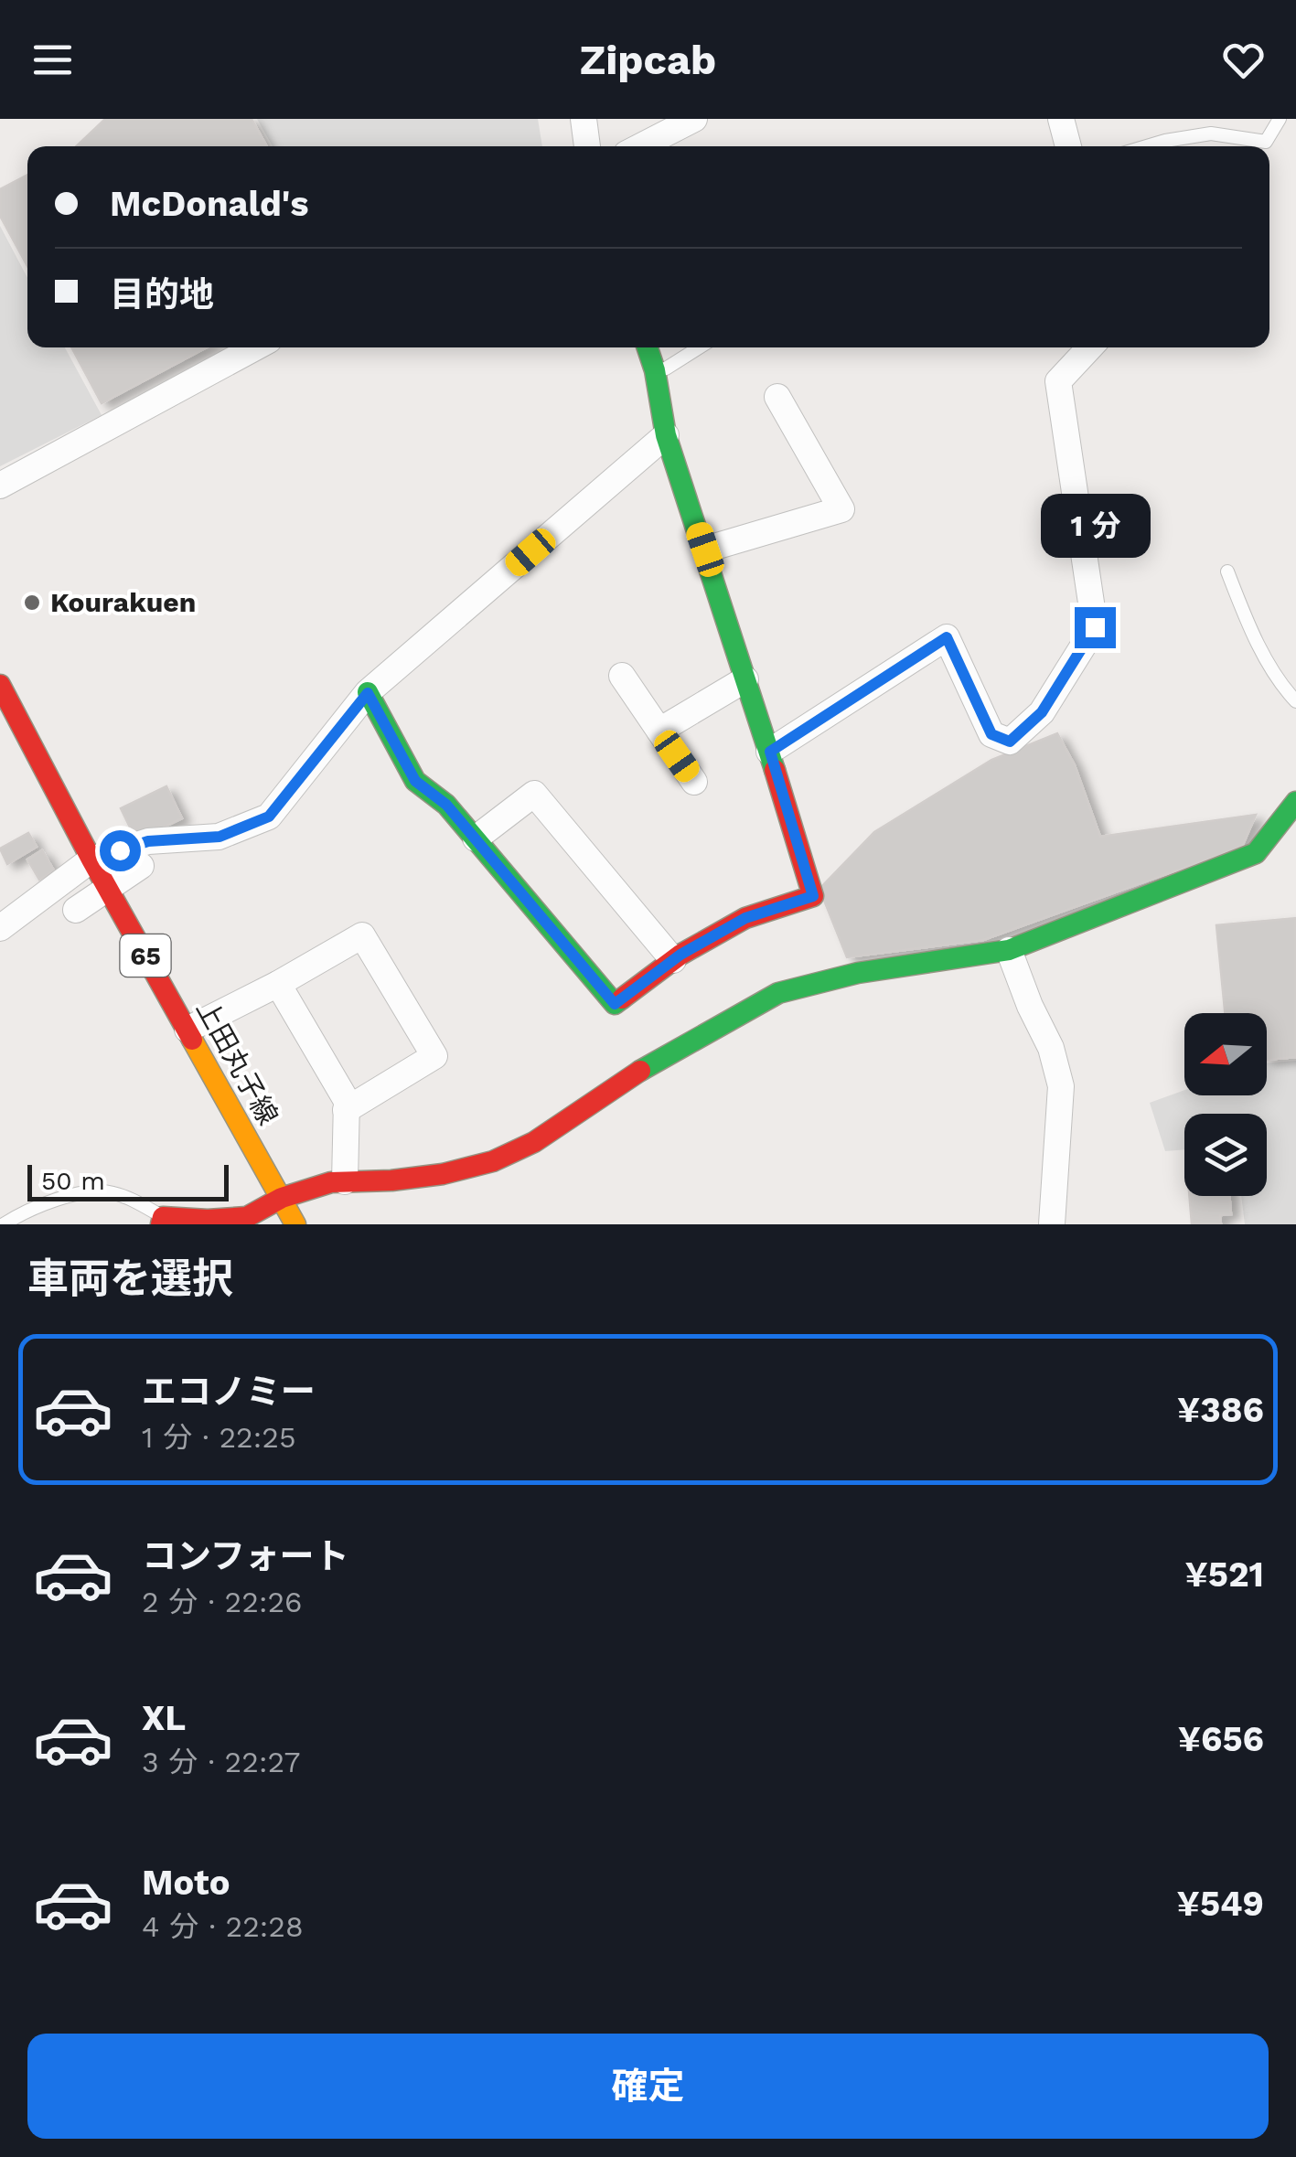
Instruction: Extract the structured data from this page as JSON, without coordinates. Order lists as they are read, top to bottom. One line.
{"streets":{"street":["65","上田丸子線"]},"places":["Kourakuen"],"scale_bar":"50 m","north":"left","page":{"header":"Zipcab","banner":["McDonald's","目的地"],"bubble":"1 分","scale":"50 m","heading":"車両を選択","list":[{"name":"エコノミー","note":"1 分 · 22:25","value":"¥386"},{"name":"コンフォート","note":"2 分 · 22:26","value":"¥521"},{"name":"XL","note":"3 分 · 22:27","value":"¥656"},{"name":"Moto","note":"4 分 · 22:28","value":"¥549"}],"buttons":"確定"}}
